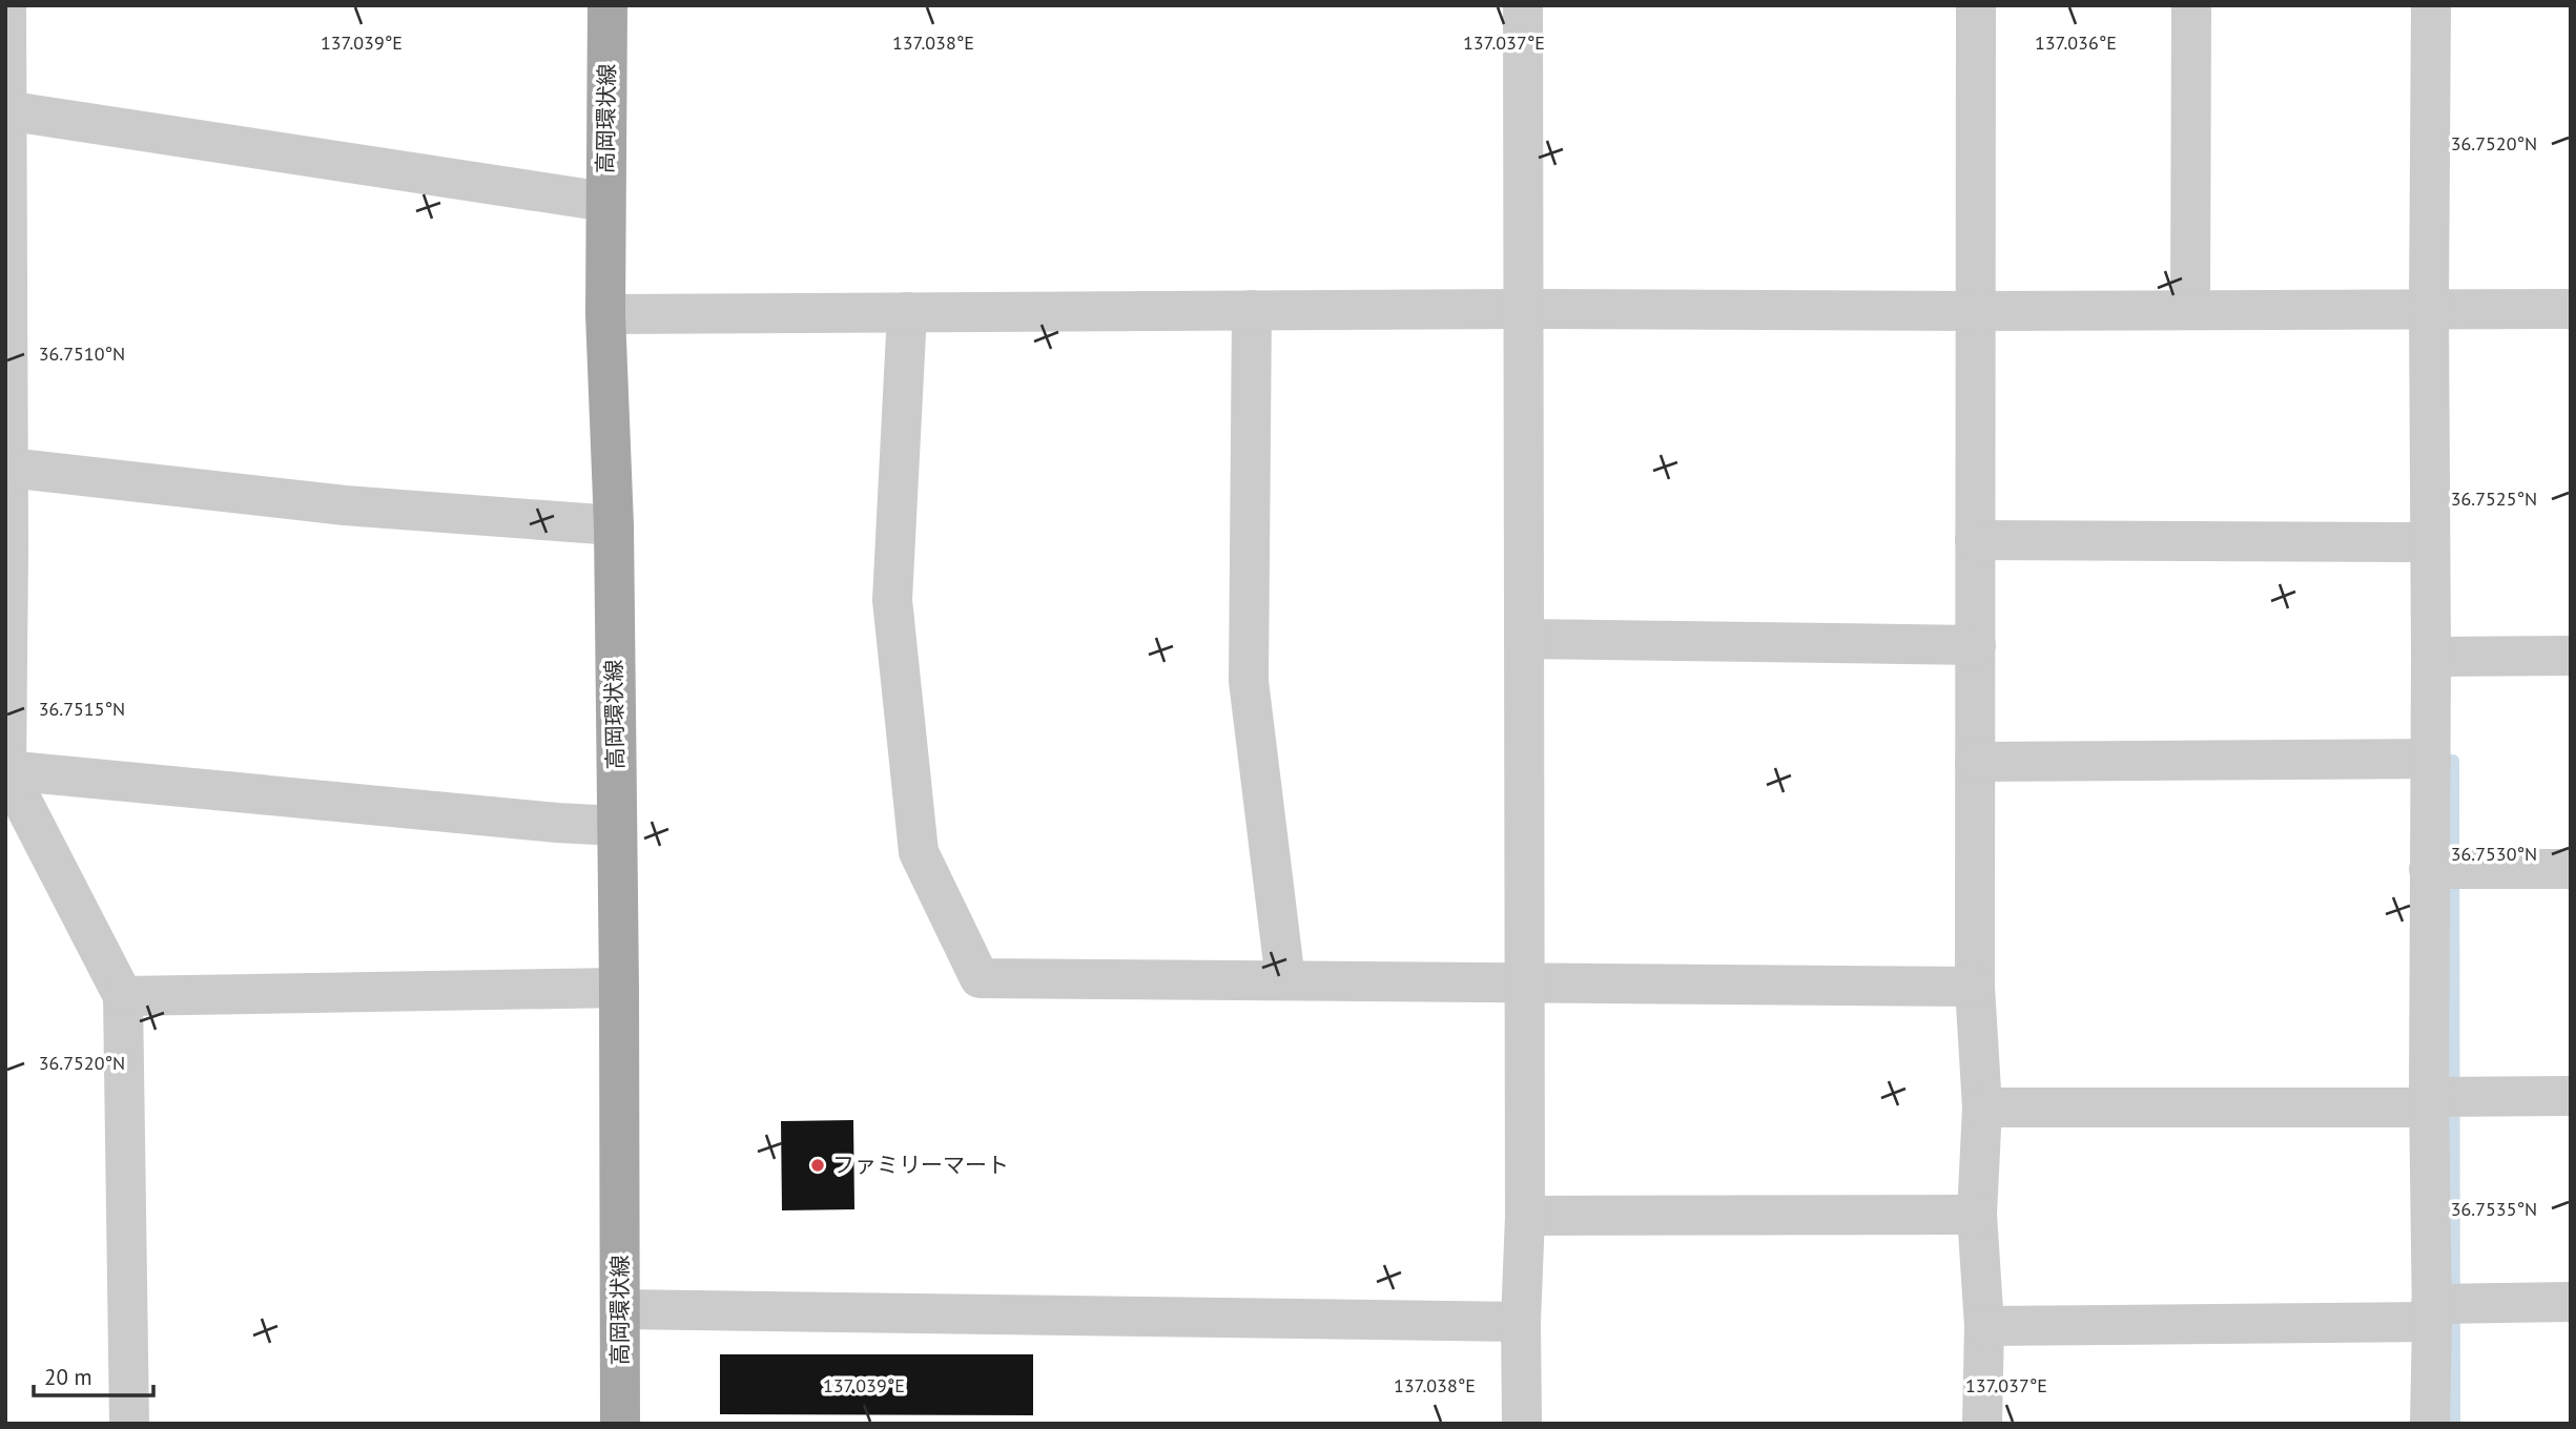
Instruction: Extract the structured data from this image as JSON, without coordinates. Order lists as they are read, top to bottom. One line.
{"streets":{"main road":["高岡環状線"]},"places":["ファミリーマート"],"scale_bar":"20 m","coordinates":["137.039°E","137.038°E","137.037°E","137.036°E","36.7520°N","36.7510°N","36.7525°N","36.7515°N","36.7530°N","36.7535°N"]}
